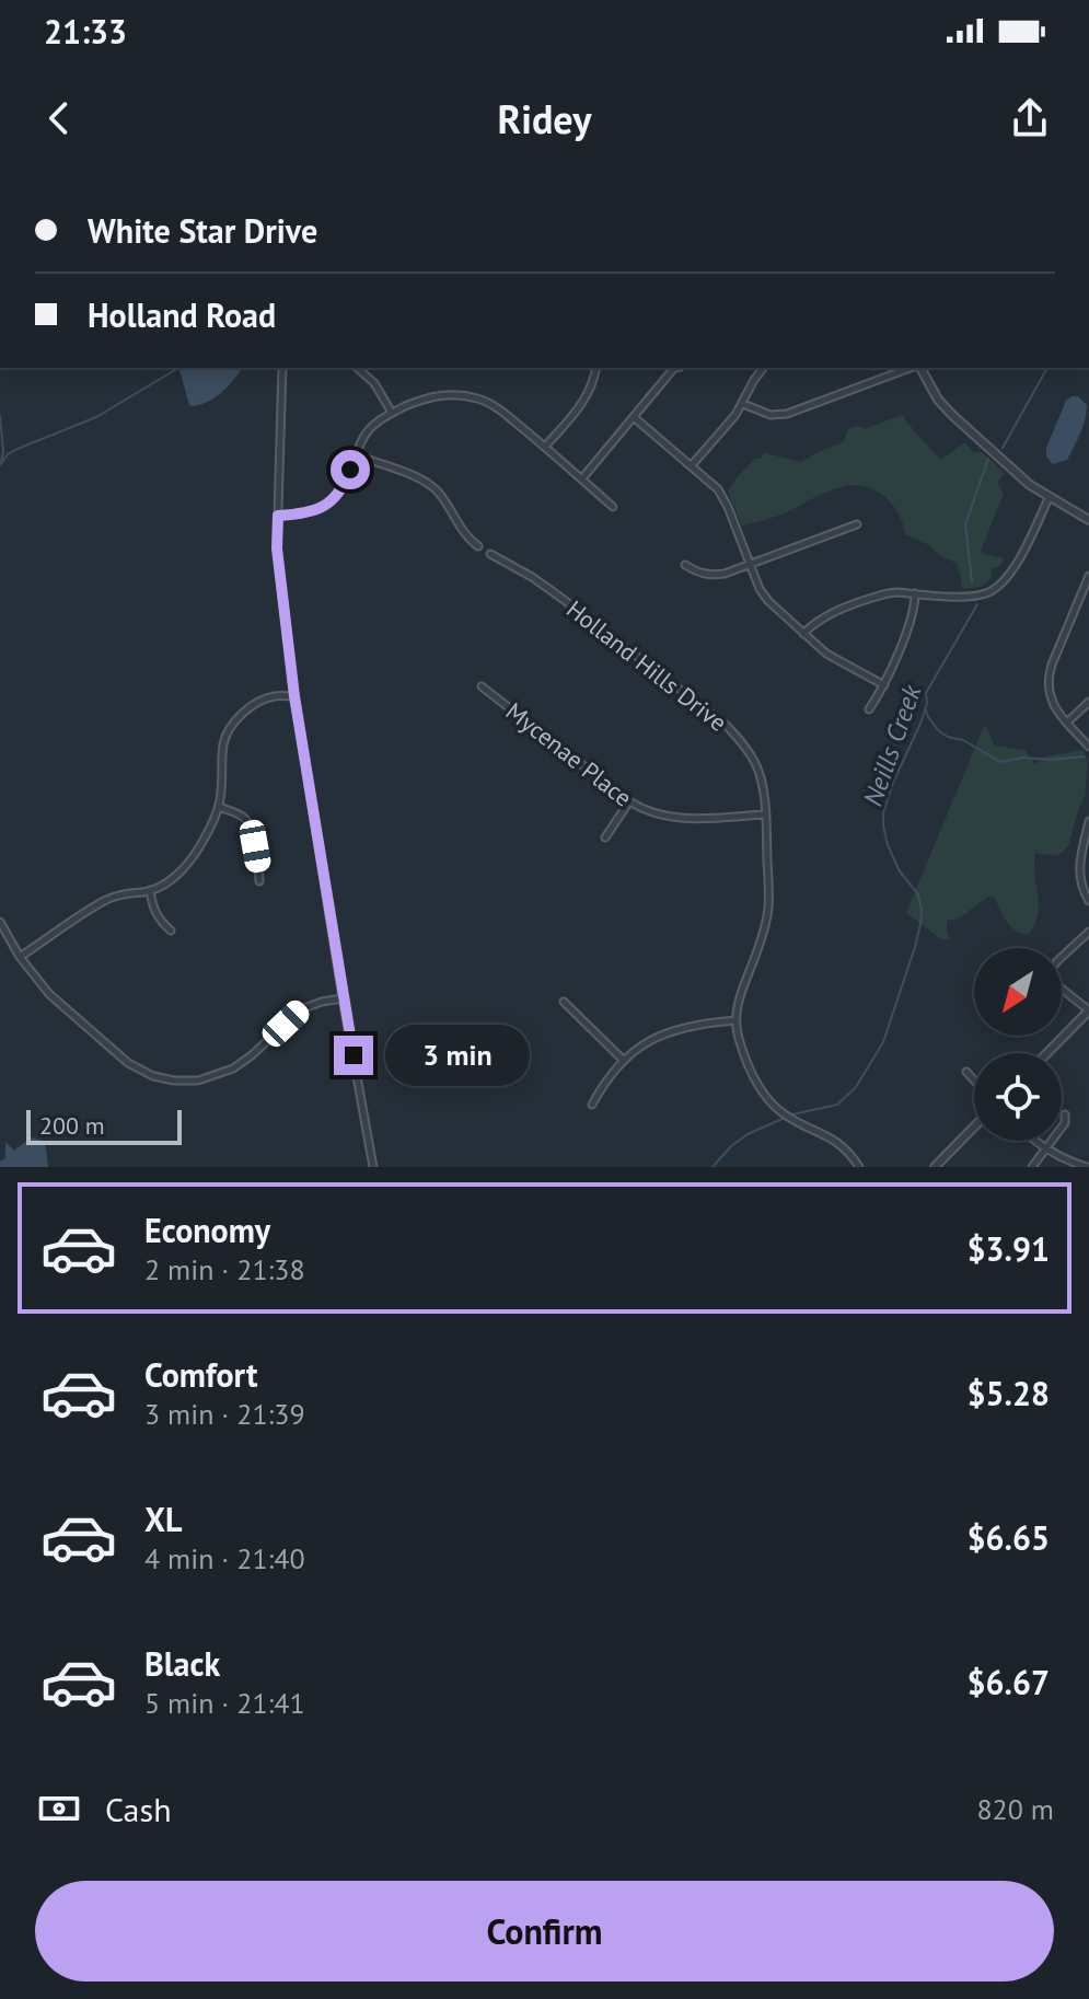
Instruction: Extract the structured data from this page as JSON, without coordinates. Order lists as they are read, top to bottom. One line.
{"streets":{"street":["Holland Hills Drive","Mycenae Place"]},"crossings":[["Holland Hills Drive","Mycenae Place"]],"water":["Neills Creek"],"scale_bar":"200 m","north":"bottom left","page":{"status":"21:33","header":"Ridey","banner":["White Star Drive","Holland Road"],"bubble":"3 min","scale":"200 m","list":[{"name":"Economy","note":"2 min · 21:38","value":"$3.91"},{"name":"Comfort","note":"3 min · 21:39","value":"$5.28"},{"name":"XL","note":"4 min · 21:40","value":"$6.65"},{"name":"Black","note":"5 min · 21:41","value":"$6.67"}],"pay":["Cash","820 m"],"buttons":"Confirm"}}
